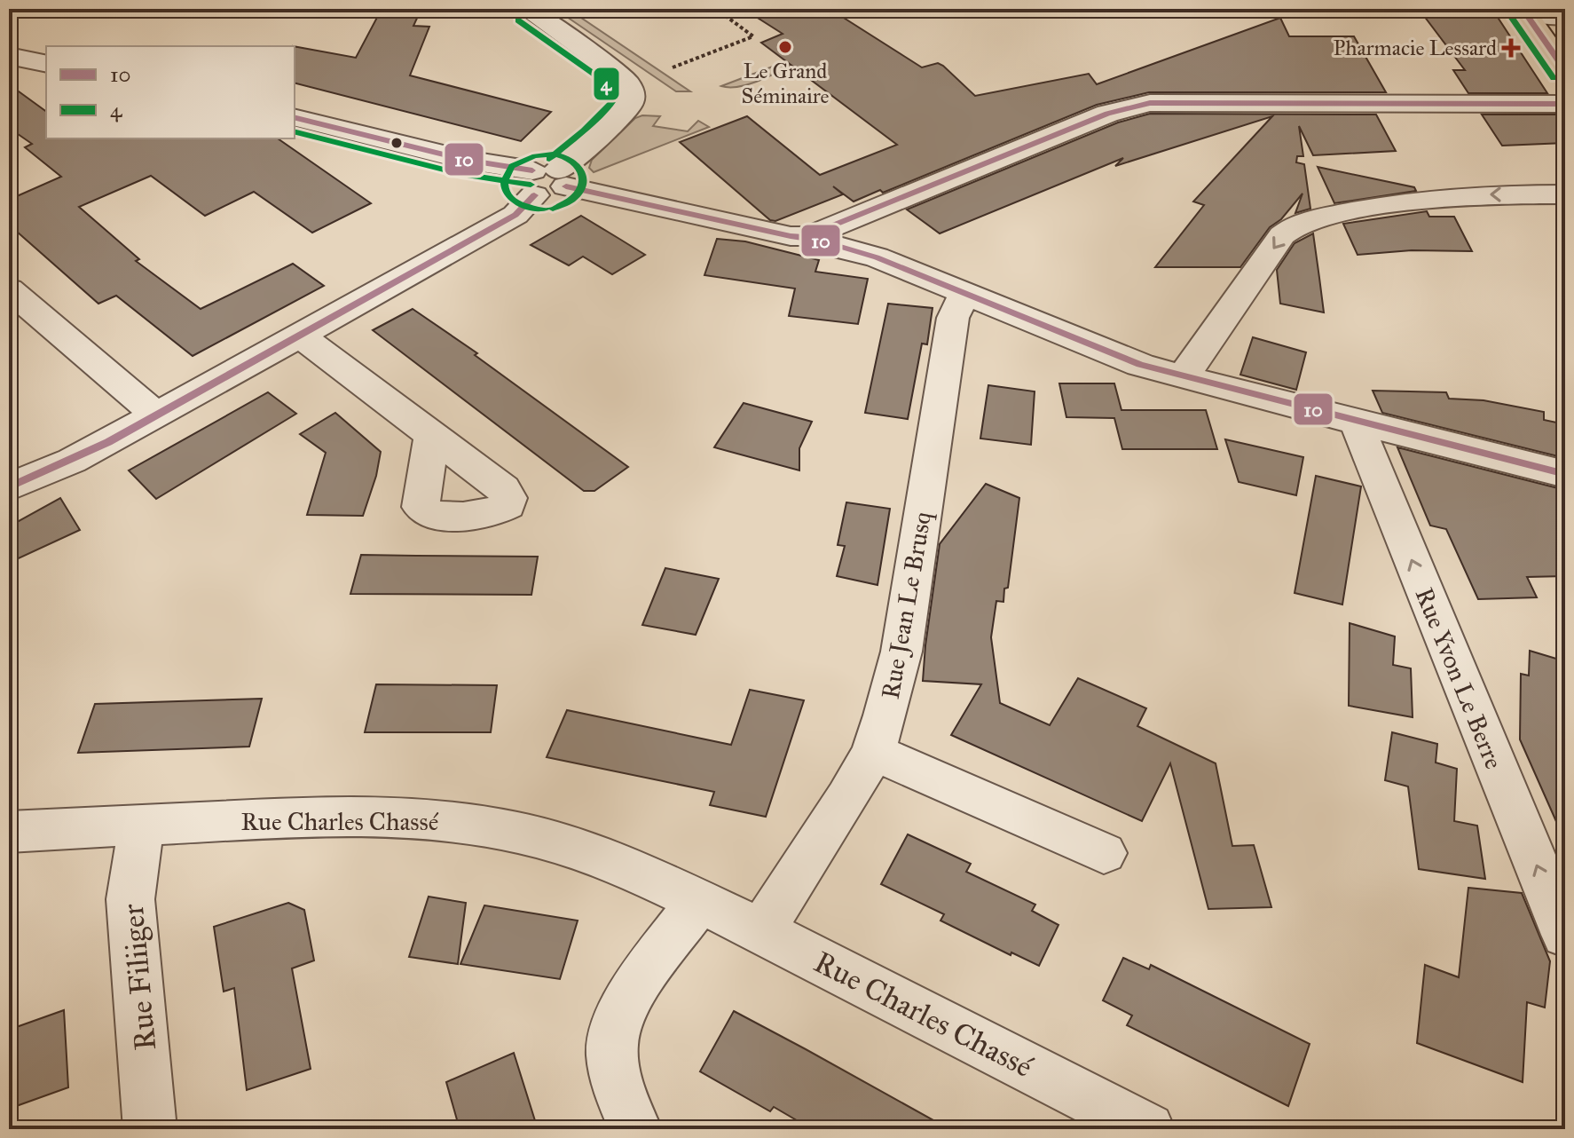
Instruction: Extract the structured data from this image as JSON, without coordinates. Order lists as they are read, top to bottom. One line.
{"streets":{"street":["Rue Jean Le Brusq","Rue Yvon Le Berre","Rue Charles Chassé","Rue Filiiger"]},"crossings":[["Rue Jean Le Brusq","Rue Charles Chassé"],["Rue Charles Chassé","Rue Filiiger"]],"one_way":["Rue Yvon Le Berre"],"places":{"other":["Le Grand Séminaire"],"health":["Pharmacie Lessard"]},"lines":["transit line 10","transit line 4"],"legend":["10","4"]}
